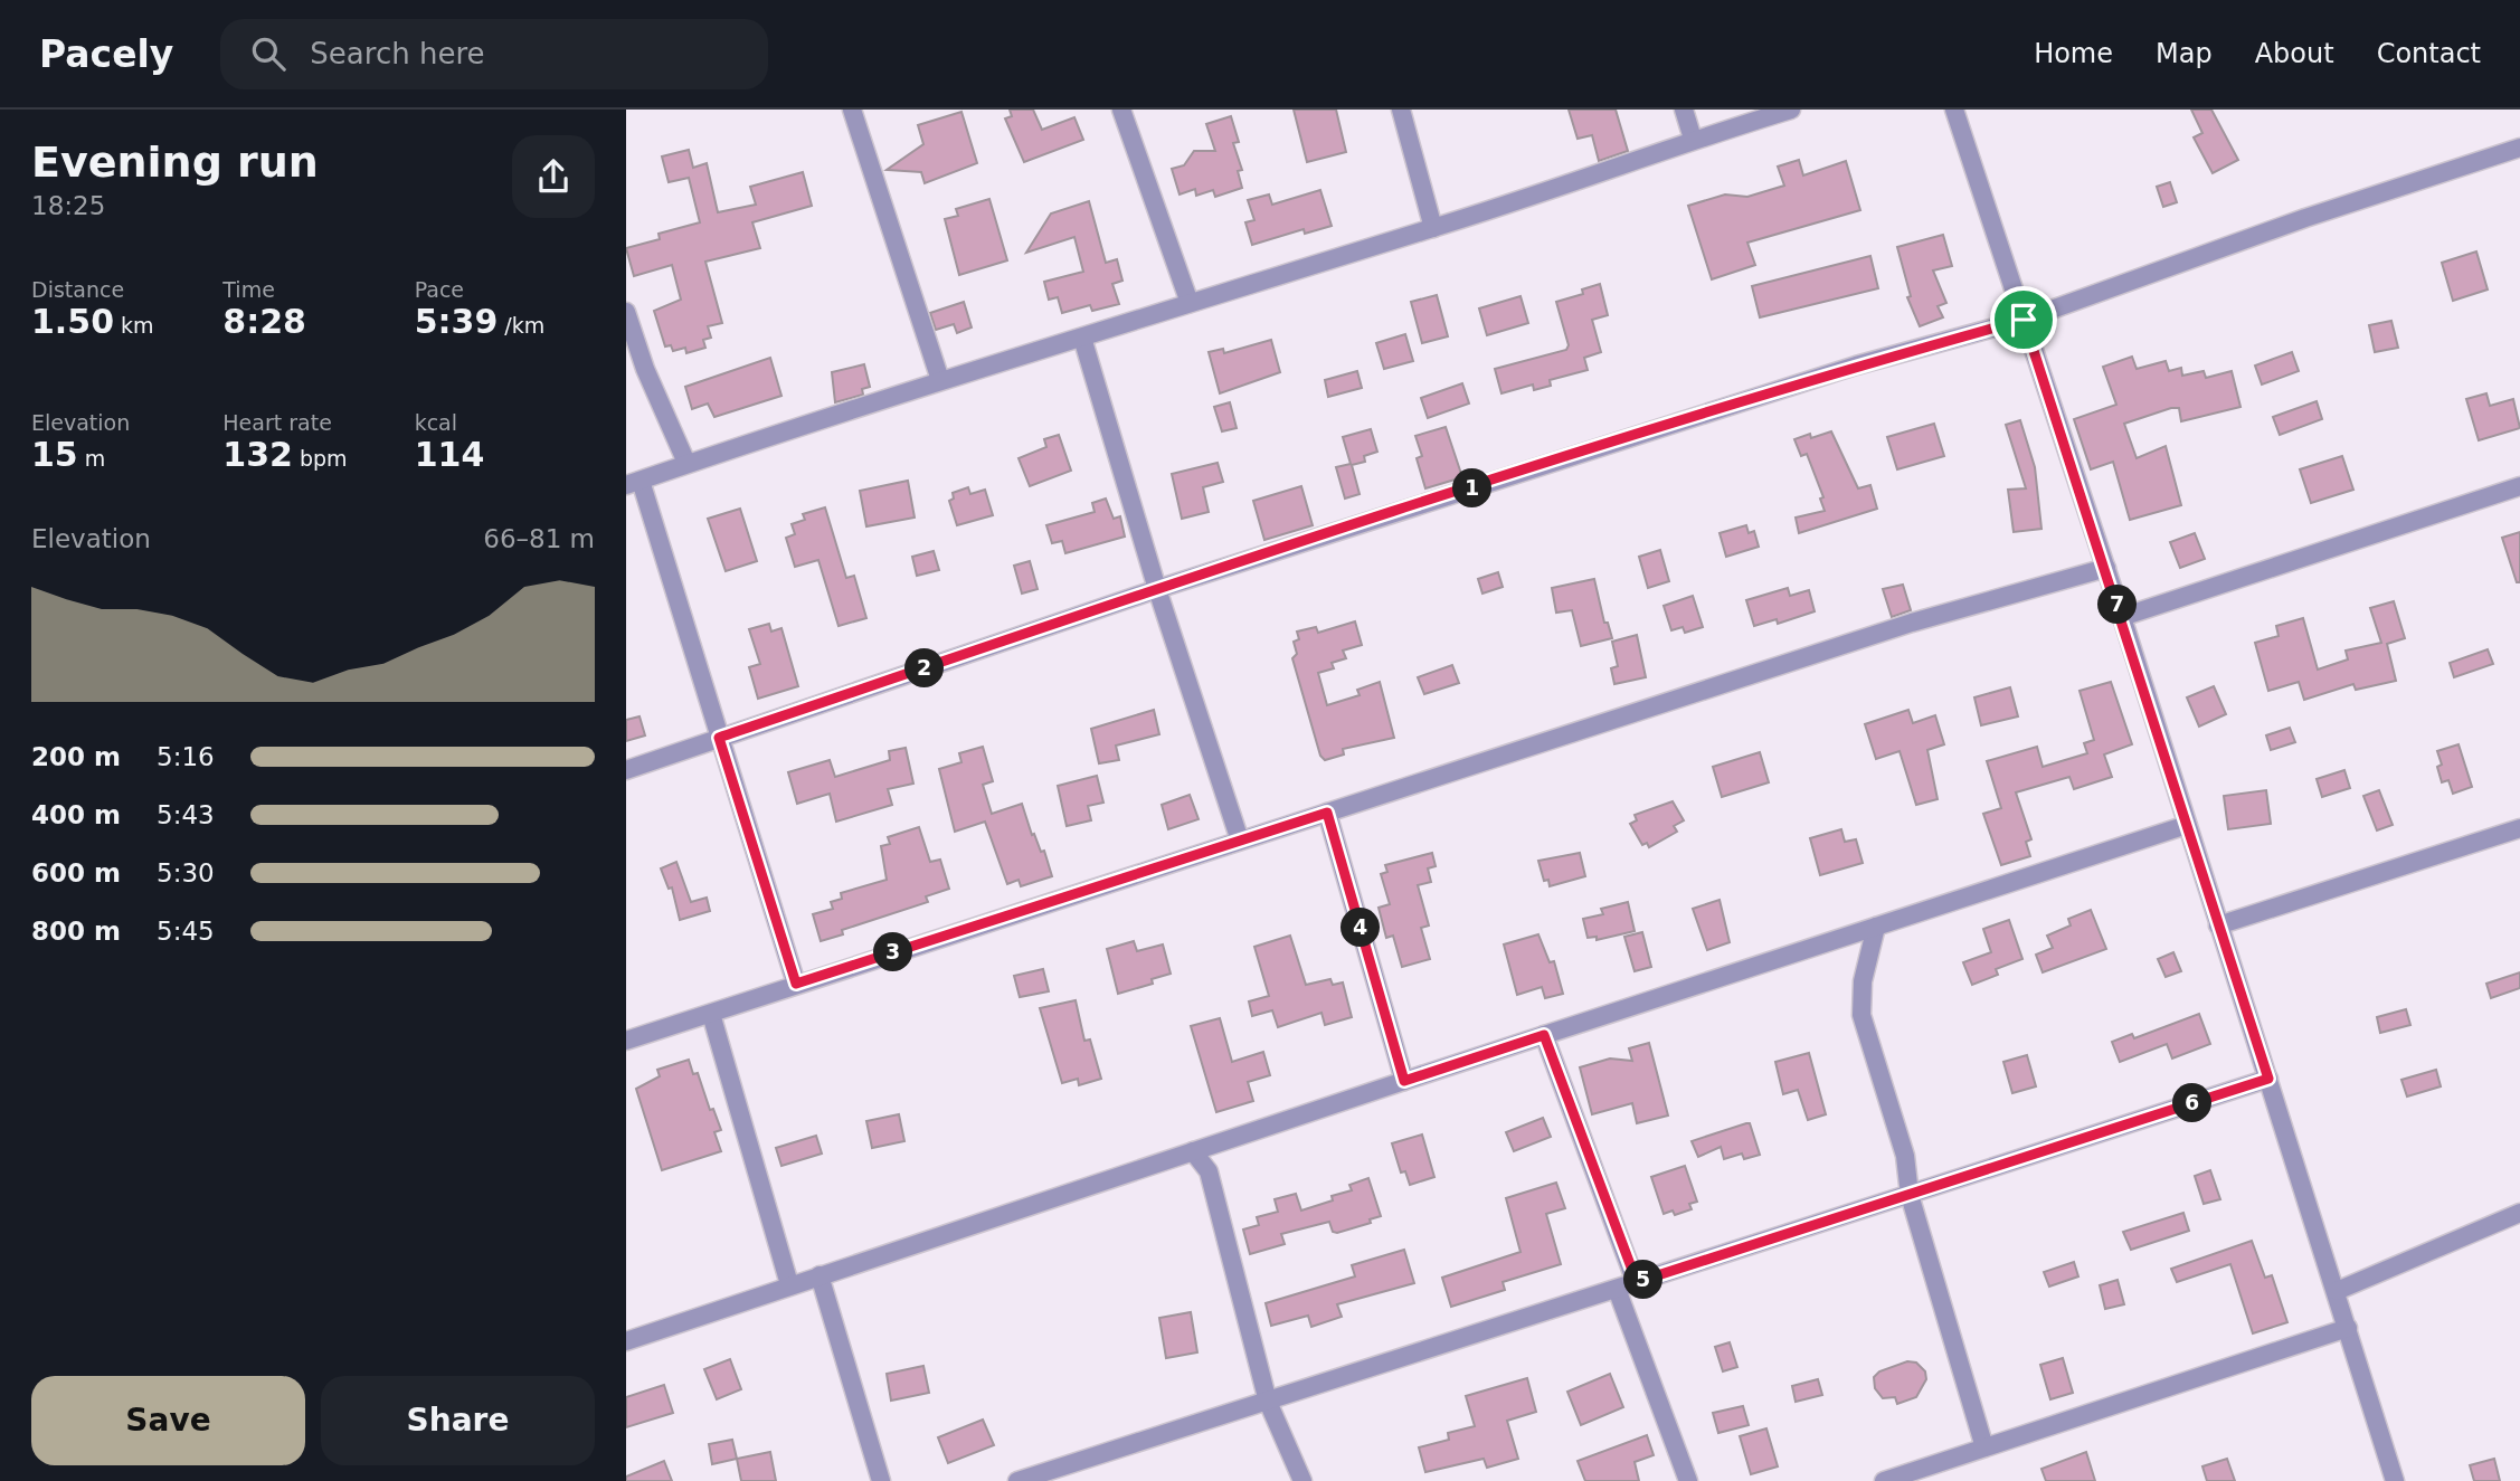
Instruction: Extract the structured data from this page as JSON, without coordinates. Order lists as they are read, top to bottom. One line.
{"page":{"header":"Pacely","search":"Search here","nav":["Home","Map","About","Contact"],"heading":["Evening run","18:25"],"stats":[["Distance","1.50 km"],["Time","8:28"],["Pace","5:39 /km"],["Elevation","15 m"],["Heart rate","132 bpm"],["kcal","114"]],"pins":["1","7","2","4","3","6","5"],"chart":["Elevation","66–81 m"],"list":[{"name":"200 m","note":"5:16"},{"name":"400 m","note":"5:43"},{"name":"600 m","note":"5:30"},{"name":"800 m","note":"5:45"}],"buttons":["Save","Share"]}}
